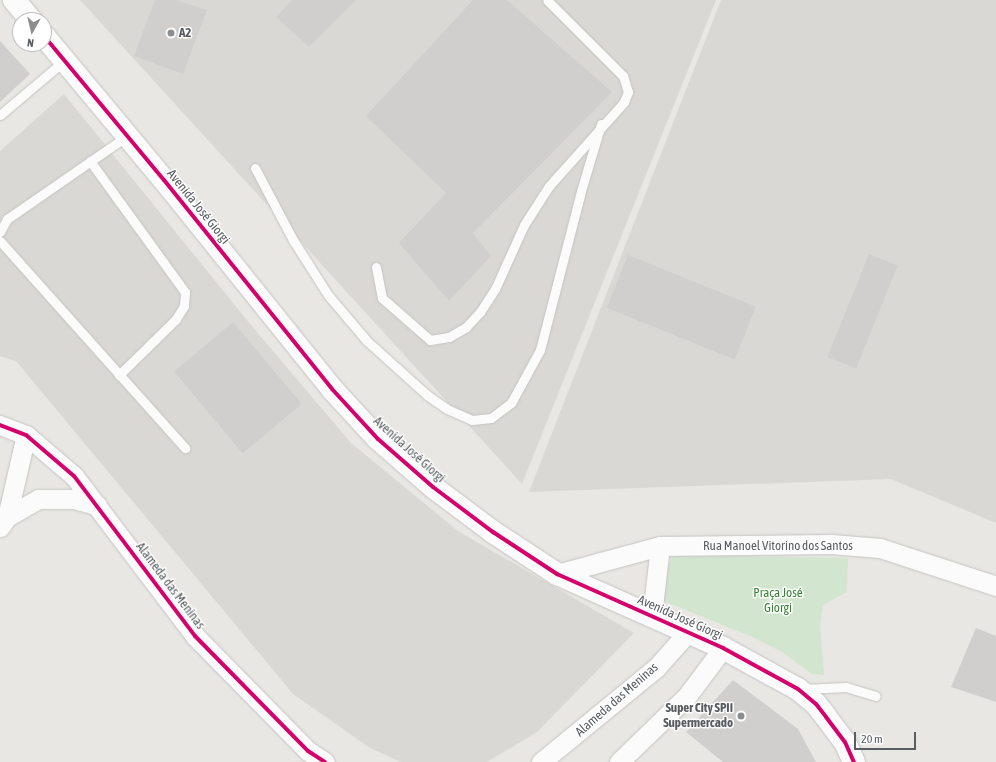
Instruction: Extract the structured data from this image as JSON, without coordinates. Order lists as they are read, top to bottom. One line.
{"streets":{"street":["Avenida José Giorgi","Rua Manoel Vitorino dos Santos","Alameda das Meninas"]},"crossings":[["Avenida José Giorgi","Rua Manoel Vitorino dos Santos"],["Avenida José Giorgi","Alameda das Meninas"]],"parks":["Praça José Giorgi"],"places":["A2","Super City SPII Supermercado"],"scale_bar":"20 m","north":"bottom"}
